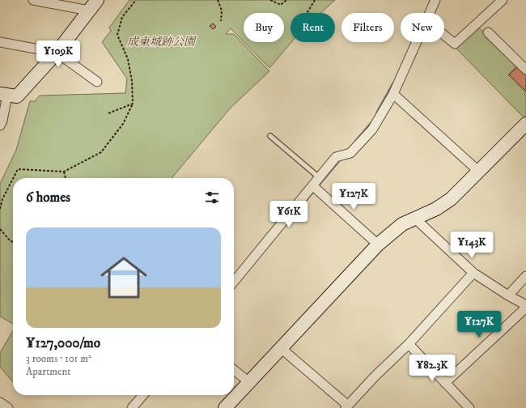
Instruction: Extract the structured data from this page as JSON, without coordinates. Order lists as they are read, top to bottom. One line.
{"parks":["成東城跡公園"],"page":{"chip":["Buy","Rent","Filters","New"],"price":["¥109K","¥127K","¥61K","¥143K","¥127K","¥82.3K"],"heading":"6 homes","list":[{"name":"¥127,000/mo","note":"3 rooms · 101 m² · Apartment"}]}}
